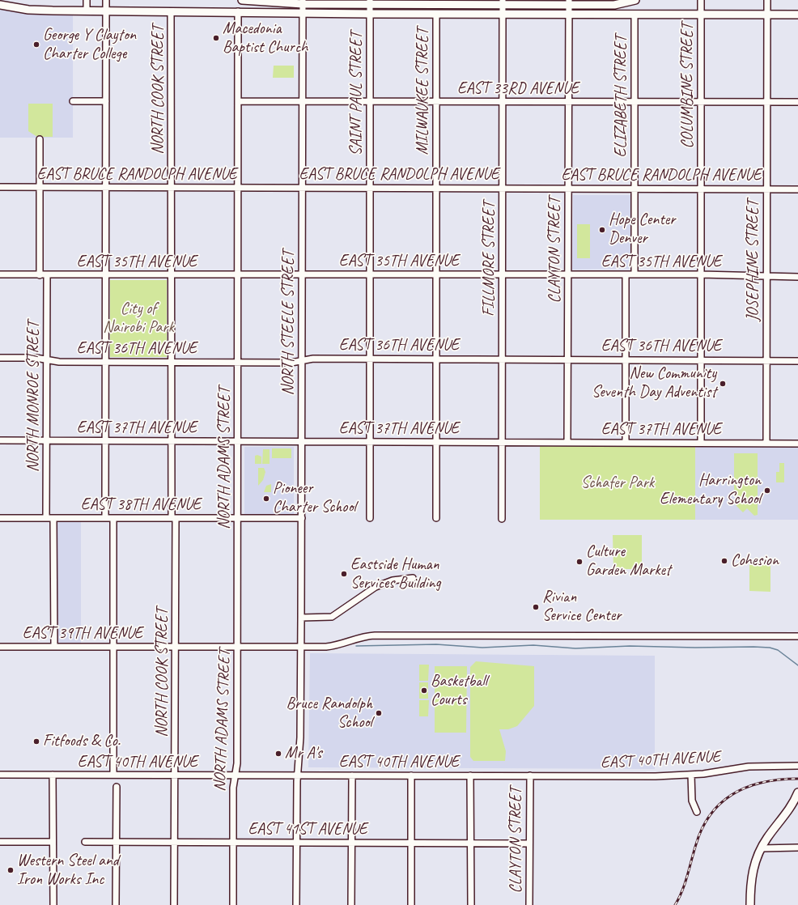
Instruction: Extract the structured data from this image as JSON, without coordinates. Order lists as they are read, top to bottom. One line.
{"streets":{"street":["COLUMBINE STREET","EAST 33RD AVENUE","NORTH COOK STREET","MILWAUKEE STREET","SAINT PAUL STREET","ELIZABETH STREET","EAST BRUCE RANDOLPH AVENUE","CLAYTON STREET","FILLMORE STREET","JOSEPHINE STREET","EAST 35TH AVENUE","NORTH STEELE STREET","EAST 36TH AVENUE","NORTH MONROE STREET","EAST 37TH AVENUE","NORTH ADAMS STREET","EAST 38TH AVENUE","EAST 39TH AVENUE","EAST 40TH AVENUE","EAST 41ST AVENUE"]},"crossings":[["COLUMBINE STREET","EAST 33RD AVENUE"],["COLUMBINE STREET","EAST BRUCE RANDOLPH AVENUE"],["COLUMBINE STREET","EAST 35TH AVENUE"],["COLUMBINE STREET","EAST 36TH AVENUE"],["COLUMBINE STREET","EAST 37TH AVENUE"],["EAST 33RD AVENUE","MILWAUKEE STREET"],["EAST 33RD AVENUE","SAINT PAUL STREET"],["EAST 33RD AVENUE","ELIZABETH STREET"],["EAST 33RD AVENUE","CLAYTON STREET"],["EAST 33RD AVENUE","FILLMORE STREET"],["EAST 33RD AVENUE","JOSEPHINE STREET"],["EAST 33RD AVENUE","NORTH STEELE STREET"],["EAST 33RD AVENUE","NORTH ADAMS STREET"],["NORTH COOK STREET","EAST BRUCE RANDOLPH AVENUE"],["NORTH COOK STREET","EAST 35TH AVENUE"],["NORTH COOK STREET","EAST 36TH AVENUE"],["NORTH COOK STREET","EAST 37TH AVENUE"],["NORTH COOK STREET","EAST 38TH AVENUE"],["NORTH COOK STREET","EAST 39TH AVENUE"],["NORTH COOK STREET","EAST 40TH AVENUE"],["NORTH COOK STREET","EAST 41ST AVENUE"],["MILWAUKEE STREET","EAST BRUCE RANDOLPH AVENUE"],["MILWAUKEE STREET","EAST 35TH AVENUE"],["MILWAUKEE STREET","EAST 36TH AVENUE"],["MILWAUKEE STREET","EAST 37TH AVENUE"],["SAINT PAUL STREET","EAST BRUCE RANDOLPH AVENUE"],["SAINT PAUL STREET","EAST 35TH AVENUE"],["SAINT PAUL STREET","EAST 36TH AVENUE"],["SAINT PAUL STREET","EAST 37TH AVENUE"],["ELIZABETH STREET","EAST BRUCE RANDOLPH AVENUE"],["ELIZABETH STREET","EAST 35TH AVENUE"],["EAST BRUCE RANDOLPH AVENUE","CLAYTON STREET"],["EAST BRUCE RANDOLPH AVENUE","FILLMORE STREET"],["EAST BRUCE RANDOLPH AVENUE","JOSEPHINE STREET"],["EAST BRUCE RANDOLPH AVENUE","NORTH STEELE STREET"],["EAST BRUCE RANDOLPH AVENUE","NORTH ADAMS STREET"],["CLAYTON STREET","EAST 35TH AVENUE"],["CLAYTON STREET","EAST 36TH AVENUE"],["CLAYTON STREET","EAST 37TH AVENUE"],["CLAYTON STREET","EAST 40TH AVENUE"],["CLAYTON STREET","EAST 41ST AVENUE"],["FILLMORE STREET","EAST 35TH AVENUE"],["FILLMORE STREET","EAST 36TH AVENUE"],["FILLMORE STREET","EAST 37TH AVENUE"],["JOSEPHINE STREET","EAST 35TH AVENUE"],["JOSEPHINE STREET","EAST 36TH AVENUE"],["JOSEPHINE STREET","EAST 37TH AVENUE"],["EAST 35TH AVENUE","NORTH STEELE STREET"],["EAST 35TH AVENUE","NORTH MONROE STREET"],["EAST 35TH AVENUE","NORTH ADAMS STREET"],["NORTH STEELE STREET","EAST 36TH AVENUE"],["NORTH STEELE STREET","EAST 37TH AVENUE"],["NORTH STEELE STREET","EAST 38TH AVENUE"],["NORTH STEELE STREET","EAST 39TH AVENUE"],["NORTH STEELE STREET","EAST 40TH AVENUE"],["NORTH STEELE STREET","EAST 41ST AVENUE"],["EAST 36TH AVENUE","NORTH MONROE STREET"],["EAST 36TH AVENUE","NORTH ADAMS STREET"],["NORTH MONROE STREET","EAST 37TH AVENUE"],["NORTH MONROE STREET","EAST 38TH AVENUE"],["EAST 37TH AVENUE","NORTH ADAMS STREET"],["NORTH ADAMS STREET","EAST 38TH AVENUE"],["NORTH ADAMS STREET","EAST 39TH AVENUE"],["NORTH ADAMS STREET","EAST 40TH AVENUE"],["NORTH ADAMS STREET","EAST 41ST AVENUE"]],"parks":["City of Nairobi Park","Schafer Park"],"places":["Macedonia Baptist Church","George Y Clayton Charter College","Hope Center Denver","New Community Seventh Day Adventist","Harrington Elementary School","Pioneer Charter School","Cohesion","Culture Garden Market","Eastside Human Services Building","Rivian Service Center","Basketball Courts","Bruce Randolph School","Fitfoods & Co.","Mr A's","Western Steel and Iron Works Inc"]}
